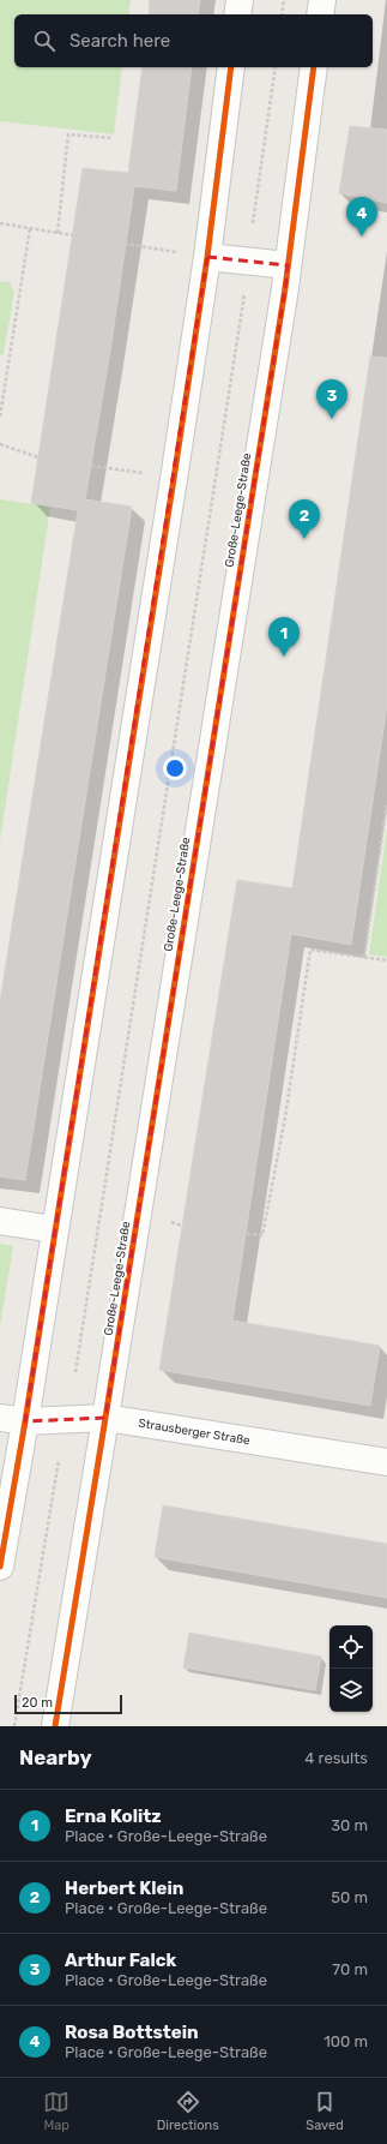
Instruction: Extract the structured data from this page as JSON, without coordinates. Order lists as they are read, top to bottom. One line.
{"streets":{"street":["Große-Leege-Straße","Strausberger Straße"]},"crossings":[["Große-Leege-Straße","Strausberger Straße"]],"scale_bar":"20 m","page":{"search":"Search here","pins":["4","3","2","1"],"scale":"20 m","heading":["Nearby","4 results"],"list":[{"mark":"1","name":"Erna Kolitz","note":"Place · Große-Leege-Straße","value":"30 m"},{"mark":"2","name":"Herbert Klein","note":"Place · Große-Leege-Straße","value":"50 m"},{"mark":"3","name":"Arthur Falck","note":"Place · Große-Leege-Straße","value":"70 m"},{"mark":"4","name":"Rosa Bottstein","note":"Place · Große-Leege-Straße","value":"100 m"}],"nav":["Map","Directions","Saved"]}}
